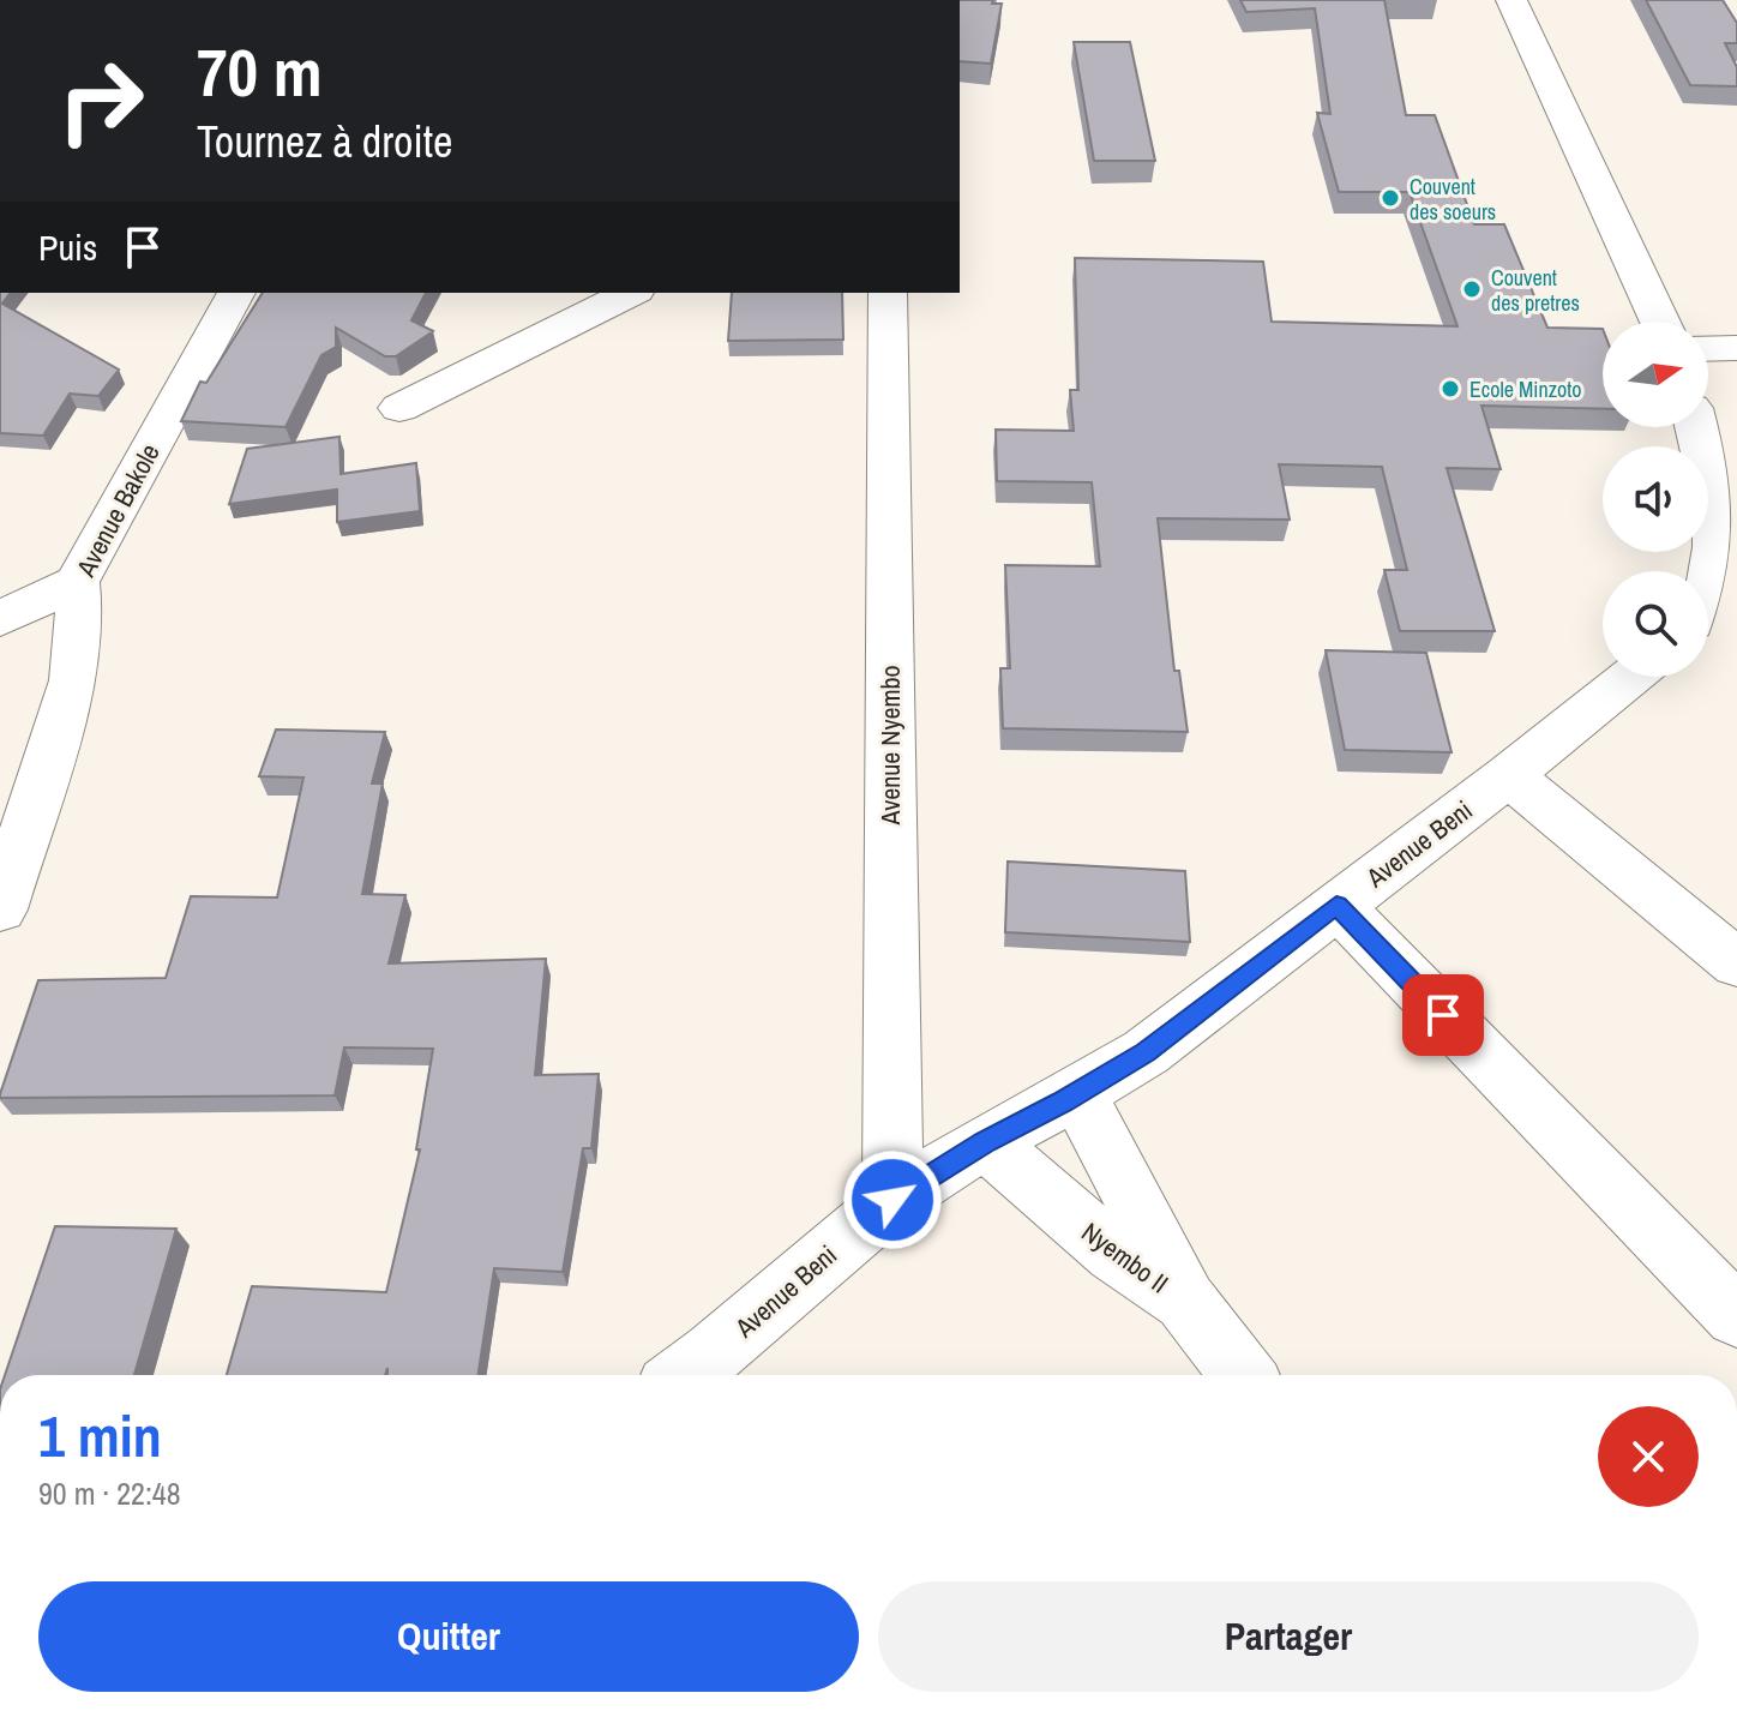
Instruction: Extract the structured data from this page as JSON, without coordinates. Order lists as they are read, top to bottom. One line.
{"streets":{"street":["Avenue Bakole","Avenue Nyembo","Avenue Beni","Nyembo II"]},"crossings":[["Avenue Nyembo","Avenue Beni"],["Avenue Beni","Nyembo II"]],"places":["Couvent des soeurs","Couvent des pretres","Ecole Minzoto"],"north":"right","page":{"turn":["70 m","Tournez à droite"],"then":"Puis","heading":["1 min","90 m · 22:48"],"buttons":["Quitter","Partager"]}}
